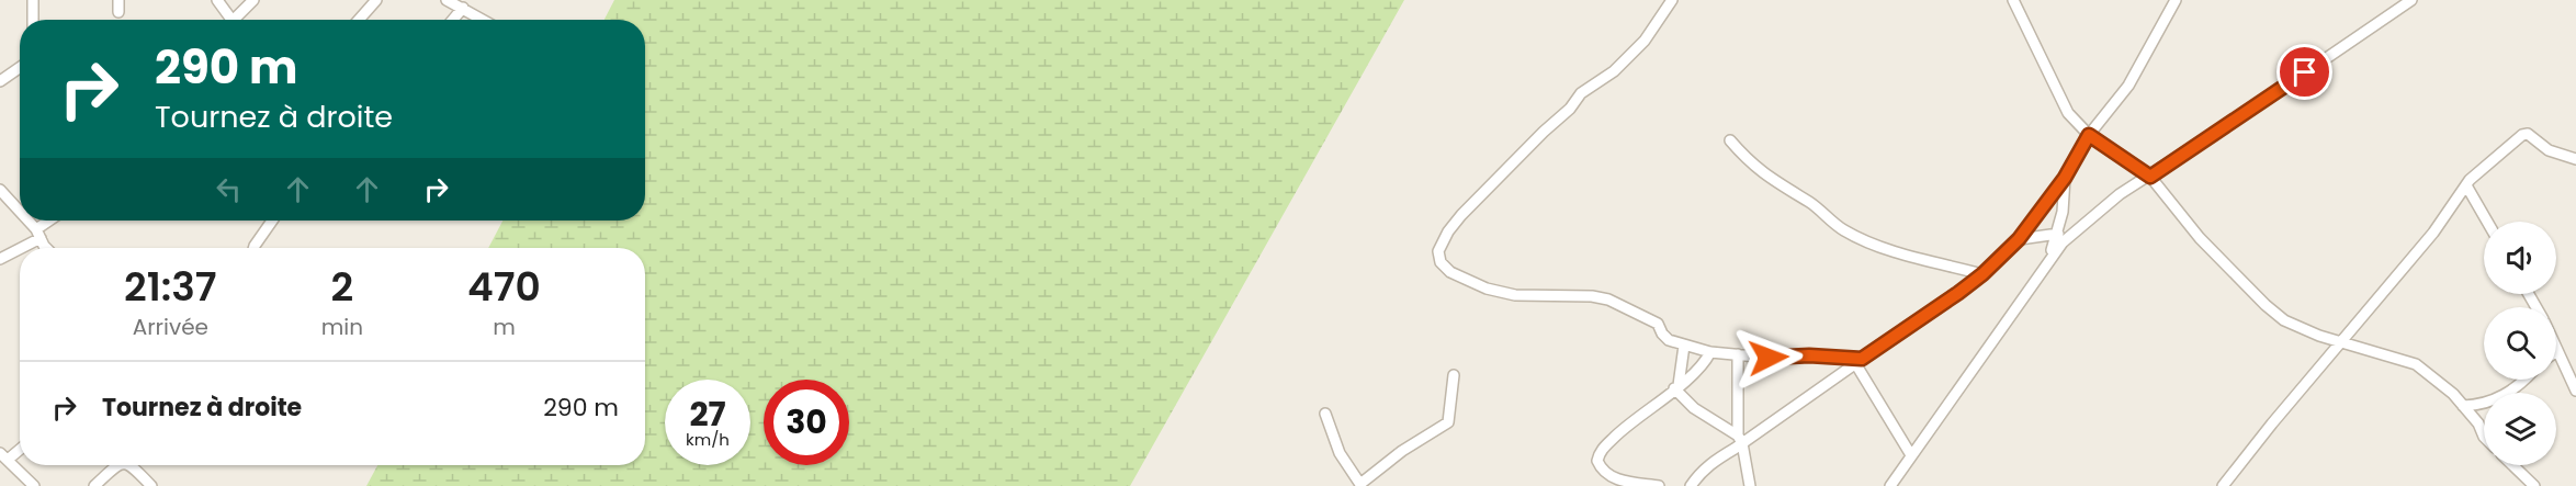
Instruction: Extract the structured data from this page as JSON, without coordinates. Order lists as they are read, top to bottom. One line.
{"page":{"turn":["290 m","Tournez à droite"],"eta":["21:37","Arrivée","2","min","470","m"],"list":[{"name":"Tournez à droite","value":"290 m"}],"speed":"27 km/h","limit":"30"}}
